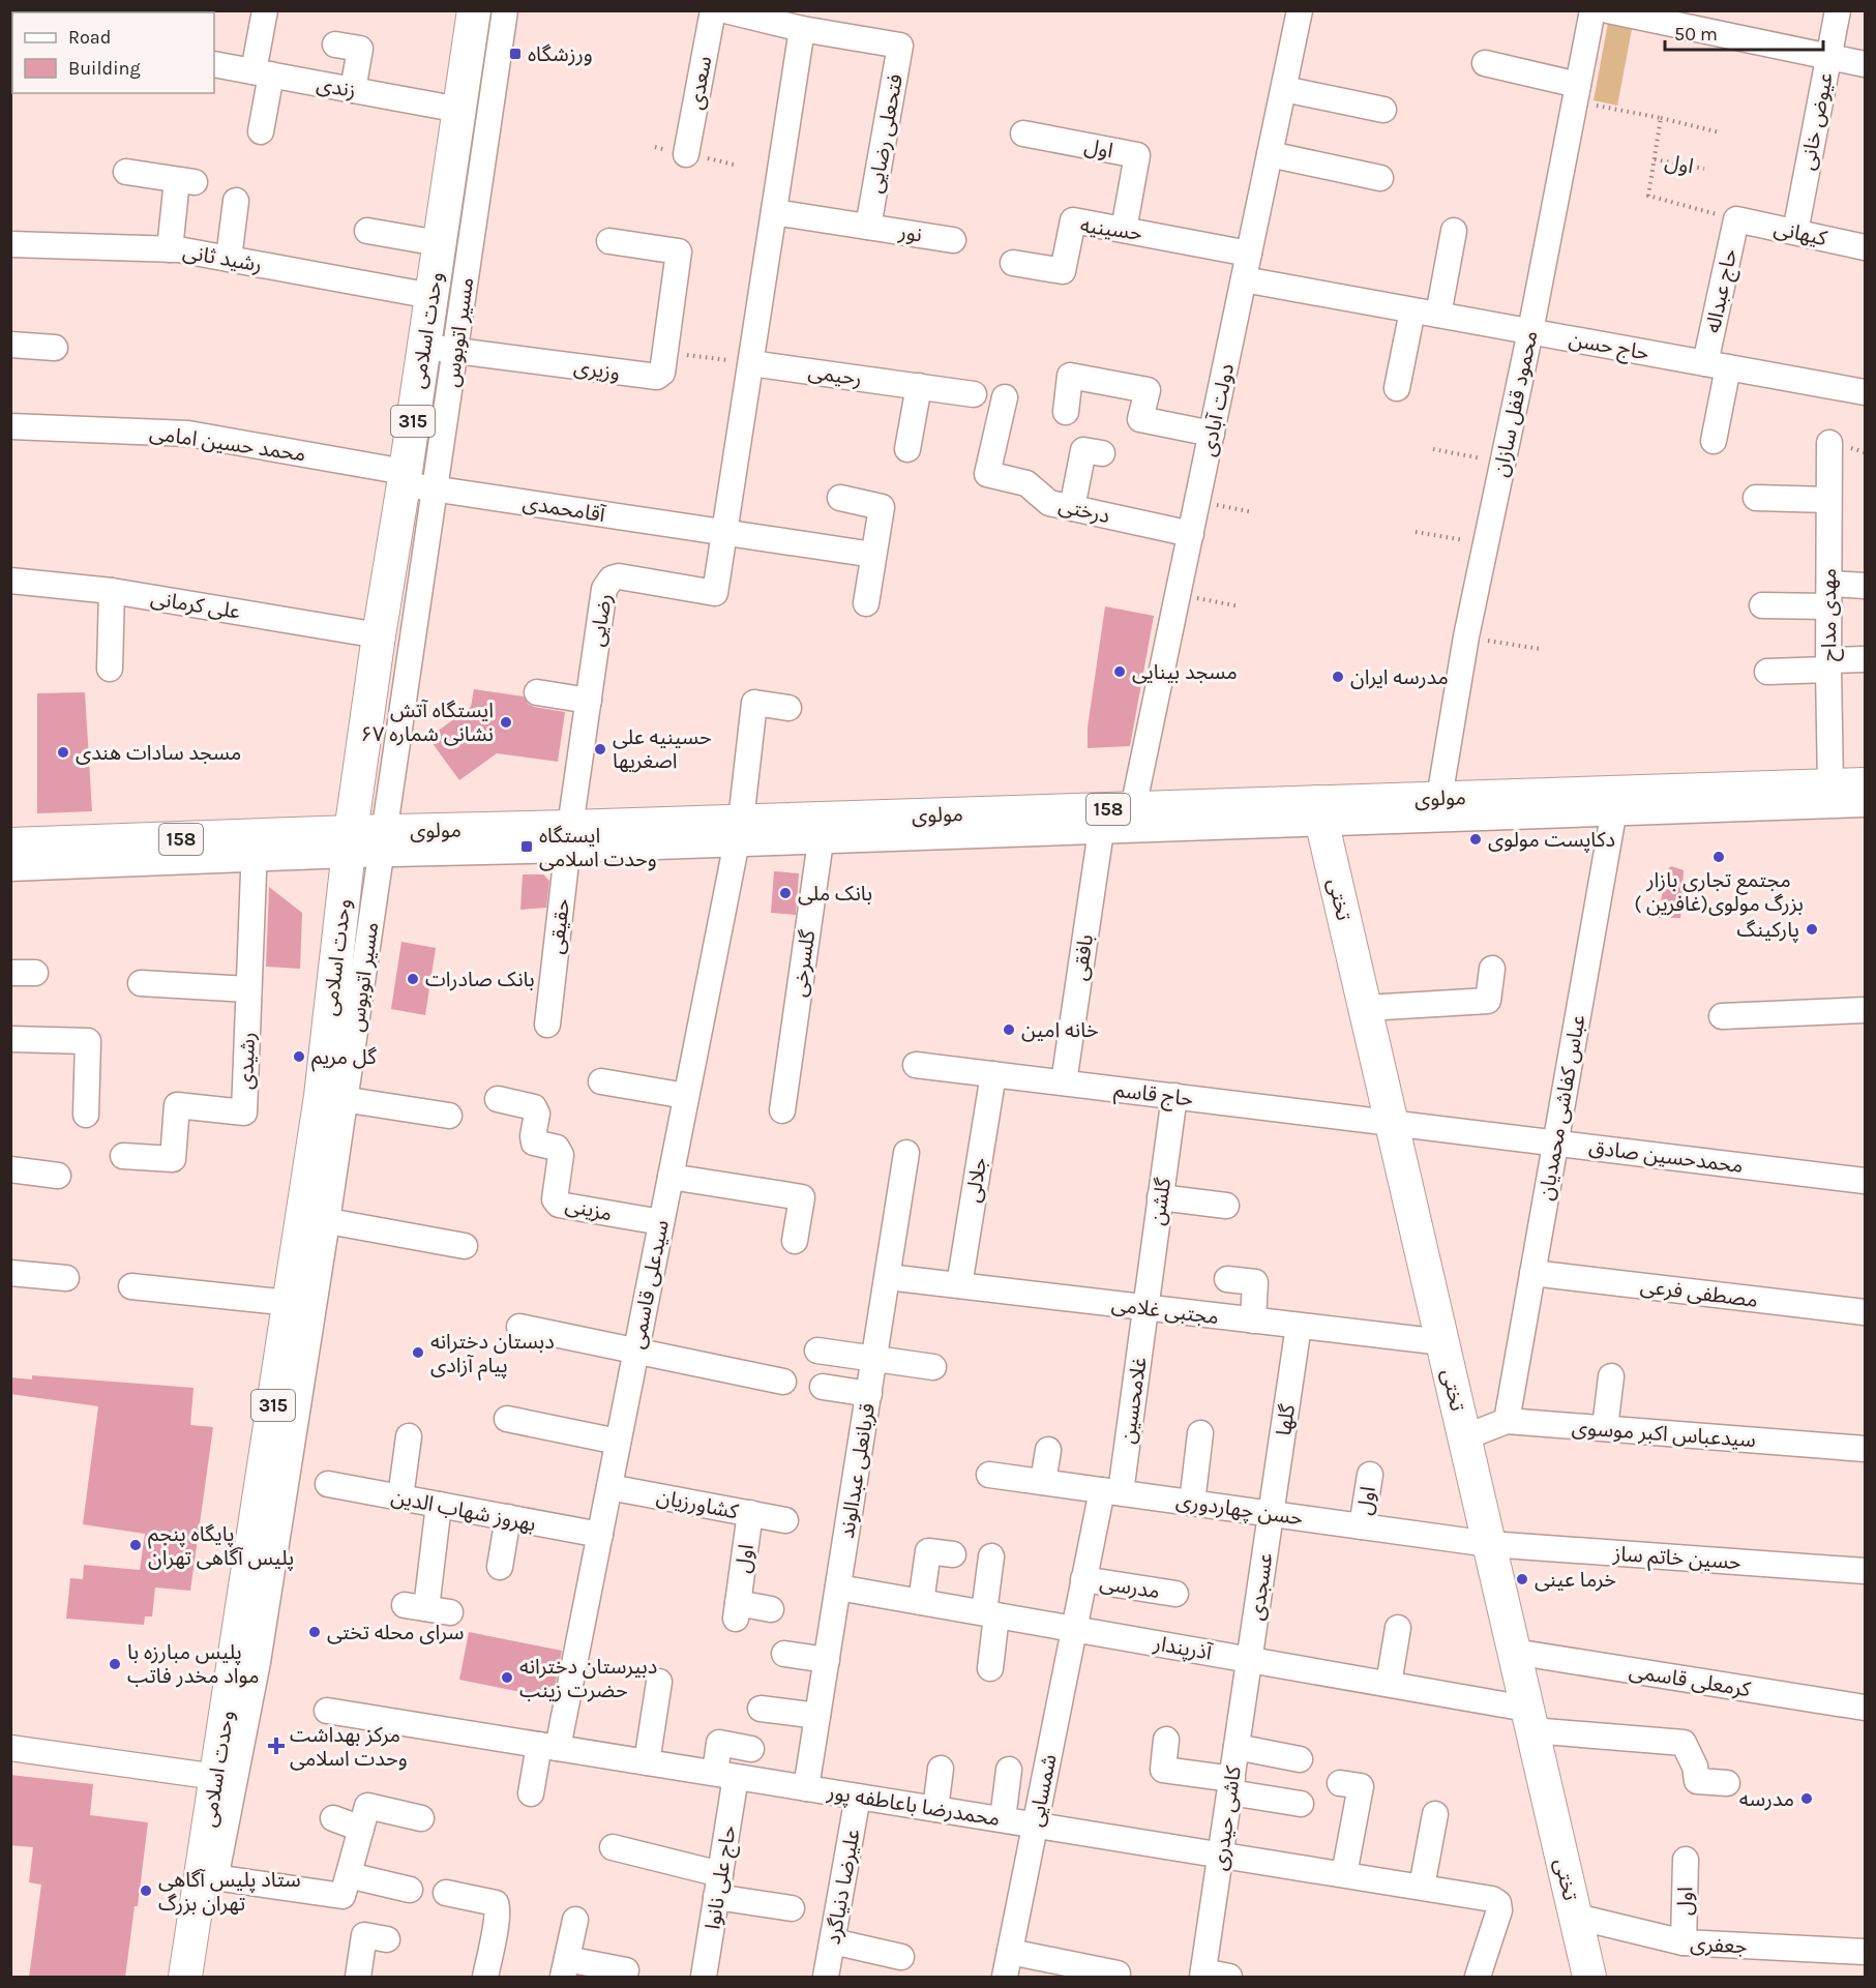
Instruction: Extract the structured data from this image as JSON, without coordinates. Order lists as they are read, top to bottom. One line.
{"streets":{"main road":["وحدت اسلامی","315","مولوی","158","تختی"],"street":["سعدی","زندی","عیوض خانی","فتحعلی رضایی","اول","حسینیه","نور","کیهانی","رشید ثانی","حاج عبداله","مسیر اتوبوس","حاج حسن","وزیری","رحیمی","محمود قفل سازان","دولت آبادی","محمد حسین امامی","آقامحمدی","درختی","علی کرمانی","مهدی مداح","رضایی","حقیقی","بافقی","گلسرخی","رشیدی","حاج قاسم","عباس کفاشی محمدیان","محمدحسین صادق","جلالی","گلشن","مزینی","سیدعلی قاسمی","مصطفی فرعی","مجتبی غلامی","غلامحسین","گلها","سیدعباس اکبر موسوی","قربانعلی عبدالوند","کشاورزیان","حسن چهاردوری","بهروز شهاب الدین","حسین خاتم ساز","مدرسی","عسجدی","آذرپندار","کرمعلی قاسمی","شمسایی","محمدرضا باعاطفه پور","کاشی حیدری","حاج علی نانوا","علیرضا دنیاگرد","جعفری"]},"crossings":[["زندی","وحدت اسلامی"],["عیوض خانی","کیهانی"],["فتحعلی رضایی","نور"],["اول","حسینیه"],["اول","کشاورزیان"],["اول","حسن چهاردوری"],["اول","جعفری"],["حسینیه","دولت آبادی"],["کیهانی","حاج عبداله"],["رشید ثانی","وحدت اسلامی"],["حاج عبداله","حاج حسن"],["وحدت اسلامی","مسیر اتوبوس"],["وحدت اسلامی","وزیری"],["وحدت اسلامی","محمد حسین امامی"],["وحدت اسلامی","آقامحمدی"],["وحدت اسلامی","علی کرمانی"],["وحدت اسلامی","مولوی"],["مسیر اتوبوس","وزیری"],["مسیر اتوبوس","آقامحمدی"],["مسیر اتوبوس","مولوی"],["حاج حسن","محمود قفل سازان"],["حاج حسن","دولت آبادی"],["محمود قفل سازان","مولوی"],["دولت آبادی","درختی"],["دولت آبادی","مولوی"],["محمد حسین امامی","آقامحمدی"],["آقامحمدی","رضایی"],["مهدی مداح","مولوی"],["رضایی","مولوی"],["رضایی","حقیقی"],["مولوی","تختی"],["مولوی","حقیقی"],["مولوی","گلسرخی"],["مولوی","رشیدی"],["مولوی","عباس کفاشی محمدیان"],["مولوی","سیدعلی قاسمی"],["تختی","حاج قاسم"],["تختی","محمدحسین صادق"],["تختی","مجتبی غلامی"],["تختی","سیدعباس اکبر موسوی"],["تختی","حسن چهاردوری"],["تختی","حسین خاتم ساز"],["تختی","آذرپندار"],["تختی","کرمعلی قاسمی"],["تختی","جعفری"],["بافقی","حاج قاسم"],["حاج قاسم","محمدحسین صادق"],["حاج قاسم","جلالی"],["حاج قاسم","گلشن"],["عباس کفاشی محمدیان","محمدحسین صادق"],["عباس کفاشی محمدیان","مصطفی فرعی"],["عباس کفاشی محمدیان","سیدعباس اکبر موسوی"],["جلالی","مجتبی غلامی"],["گلشن","مجتبی غلامی"],["گلشن","غلامحسین"],["مزینی","سیدعلی قاسمی"],["سیدعلی قاسمی","کشاورزیان"],["سیدعلی قاسمی","بهروز شهاب الدین"],["سیدعلی قاسمی","محمدرضا باعاطفه پور"],["مجتبی غلامی","غلامحسین"],["مجتبی غلامی","گلها"],["مجتبی غلامی","قربانعلی عبدالوند"],["غلامحسین","حسن چهاردوری"],["غلامحسین","مدرسی"],["گلها","حسن چهاردوری"],["گلها","عسجدی"],["قربانعلی عبدالوند","آذرپندار"],["قربانعلی عبدالوند","محمدرضا باعاطفه پور"],["حسن چهاردوری","حسین خاتم ساز"],["حسن چهاردوری","مدرسی"],["حسن چهاردوری","عسجدی"],["مدرسی","آذرپندار"],["مدرسی","شمسایی"],["عسجدی","آذرپندار"],["عسجدی","کاشی حیدری"],["آذرپندار","شمسایی"],["آذرپندار","کاشی حیدری"],["شمسایی","محمدرضا باعاطفه پور"],["محمدرضا باعاطفه پور","کاشی حیدری"],["محمدرضا باعاطفه پور","حاج علی نانوا"],["محمدرضا باعاطفه پور","علیرضا دنیاگرد"]],"places":{"transit":["ورزشگاه","ایستگاه وحدت اسلامی"],"other":["مسجد بینایی","مدرسه ایران","ایستگاه آتش نشانی شماره ۶۷","حسینیه علی اصغریها","مسجد سادات هندی","دکاپست مولوی","مجتمع تجاری بازار بزرگ مولوی(غافرین )","بانک ملی","پارکینگ","بانک صادرات","خانه امین","گل مریم","دبستان دخترانه پیام آزادی","پایگاه پنجم پلیس آگاهی تهران","خرما عینی","سرای محله تختی","پلیس مبارزه با مواد مخدر فاتب","دبیرستان دخترانه حضرت زینب","مدرسه","ستاد پلیس آگاهی تهران بزرگ"],"health":["مرکز بهداشت وحدت اسلامی"]},"legend":["Road","Building"],"scale_bar":"50 m"}
